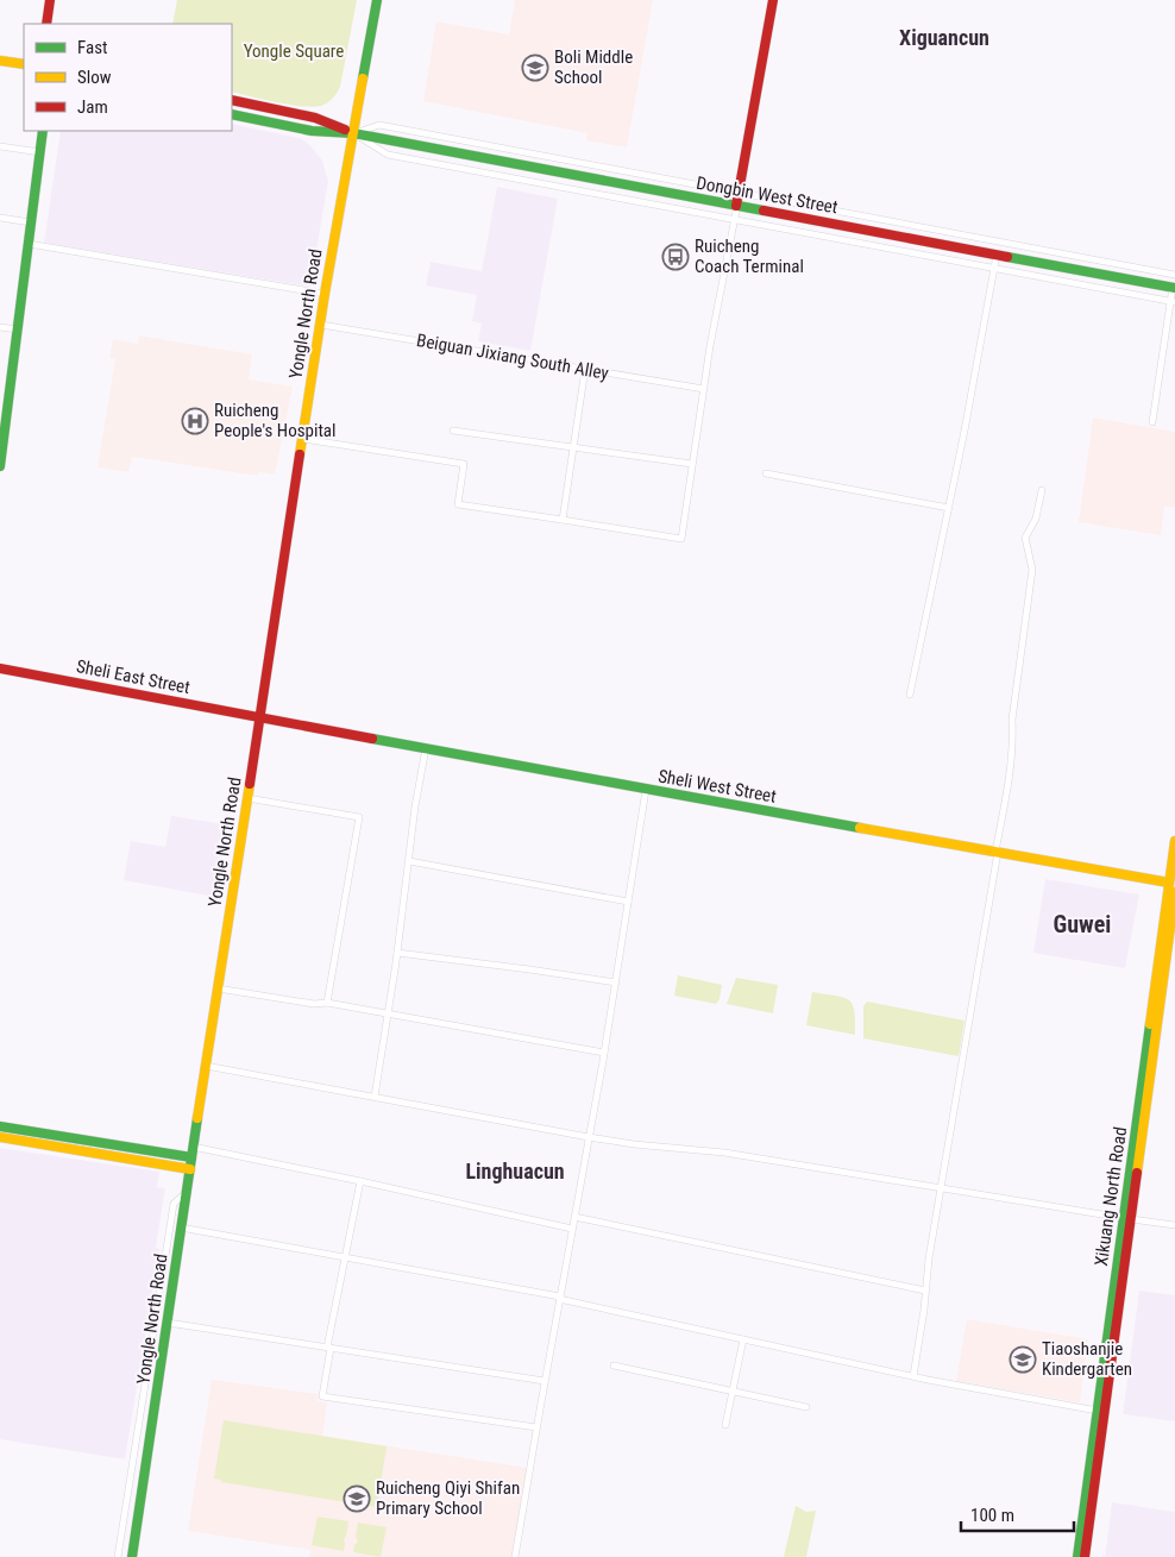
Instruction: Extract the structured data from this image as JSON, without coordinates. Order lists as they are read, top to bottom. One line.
{"streets":{"main road":["Dongbin West Street","Yongle North Road","Sheli East Street","Sheli West Street","Xikuang North Road"],"street":["Beiguan Jixiang South Alley"]},"crossings":[["Dongbin West Street","Yongle North Road"],["Yongle North Road","Beiguan Jixiang South Alley"],["Yongle North Road","Sheli East Street"],["Yongle North Road","Sheli West Street"],["Sheli East Street","Sheli West Street"],["Sheli West Street","Xikuang North Road"]],"districts":["Xiguancun","Guwei","Linghuacun"],"parks":["Yongle Square"],"places":{"school or university":["Boli Middle School","Tiaoshanjie Kindergarten","Ruicheng Qiyi Shifan Primary School"],"bus stop":["Ruicheng Coach Terminal"],"hospital":["Ruicheng People's Hospital"]},"legend":["Fast","Slow","Jam"],"scale_bar":"100 m"}
